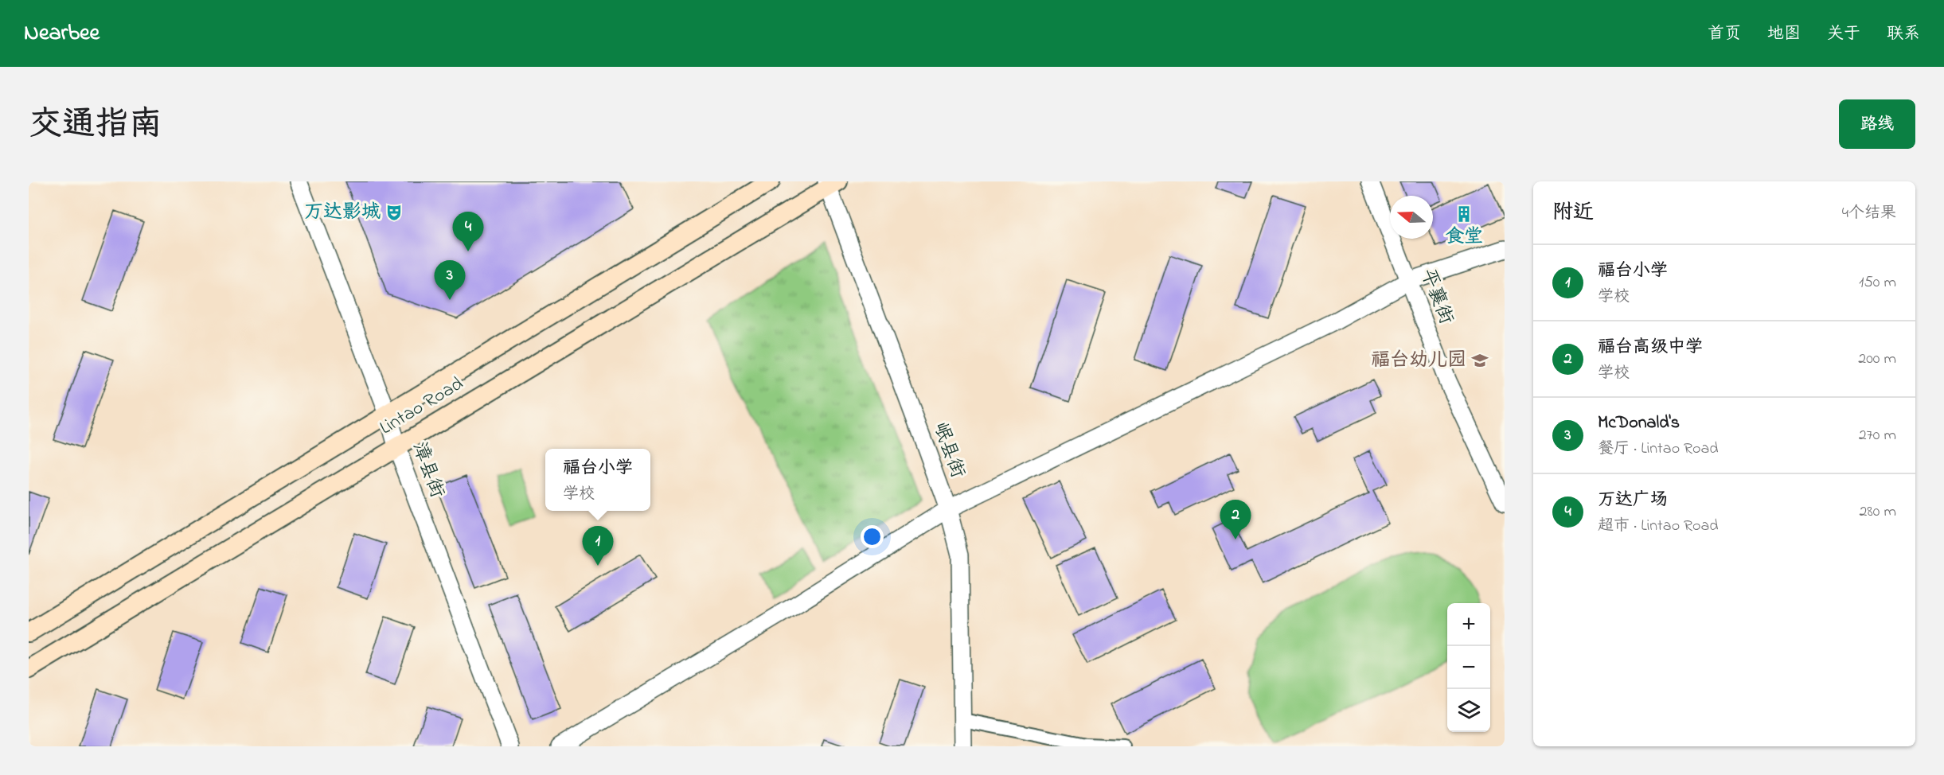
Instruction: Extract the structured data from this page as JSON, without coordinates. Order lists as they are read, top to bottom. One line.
{"streets":{"main road":["Lintao Road"],"street":["平襄街","岷县街","漳县街"]},"crossings":[["Lintao Road","岷县街"],["Lintao Road","漳县街"]],"places":{"theatre":["万达影城"],"building":["食堂"],"school or university":["福台幼儿园"]},"north":"left","page":{"header":"Nearbee","nav":["首页","地图","关于","联系"],"title":"交通指南","buttons":"路线","heading":["附近","4个结果"],"pins":["4","3","2","1"],"list":[{"mark":"1","name":"福台小学","note":"学校","value":"150 m"},{"mark":"2","name":"福台高级中学","note":"学校","value":"200 m"},{"mark":"3","name":"McDonald's","note":"餐厅 · Lintao Road","value":"270 m"},{"mark":"4","name":"万达广场","note":"超市 · Lintao Road","value":"280 m"}],"popup":["福台小学","学校"],"map_buttons":["+","−"]}}
